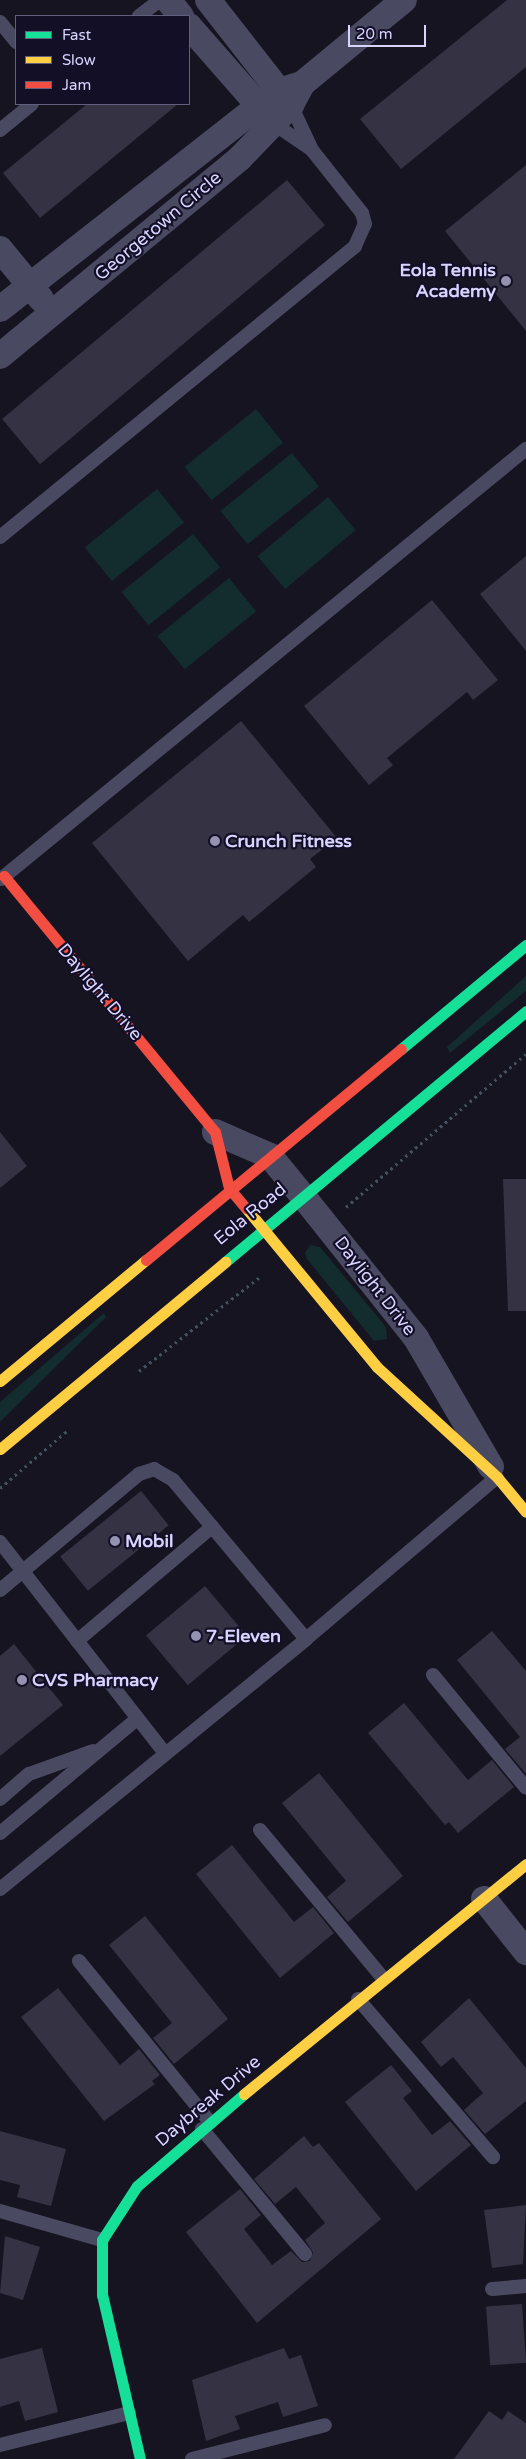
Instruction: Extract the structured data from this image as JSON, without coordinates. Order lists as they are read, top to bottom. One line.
{"streets":{"street":["Georgetown Circle","Daylight Drive","Eola Road","Daybreak Drive"]},"crossings":[["Daylight Drive","Eola Road"]],"places":["Eola Tennis Academy","Crunch Fitness","Mobil","7-Eleven","CVS Pharmacy"],"legend":["Fast","Slow","Jam"],"scale_bar":"20 m"}
